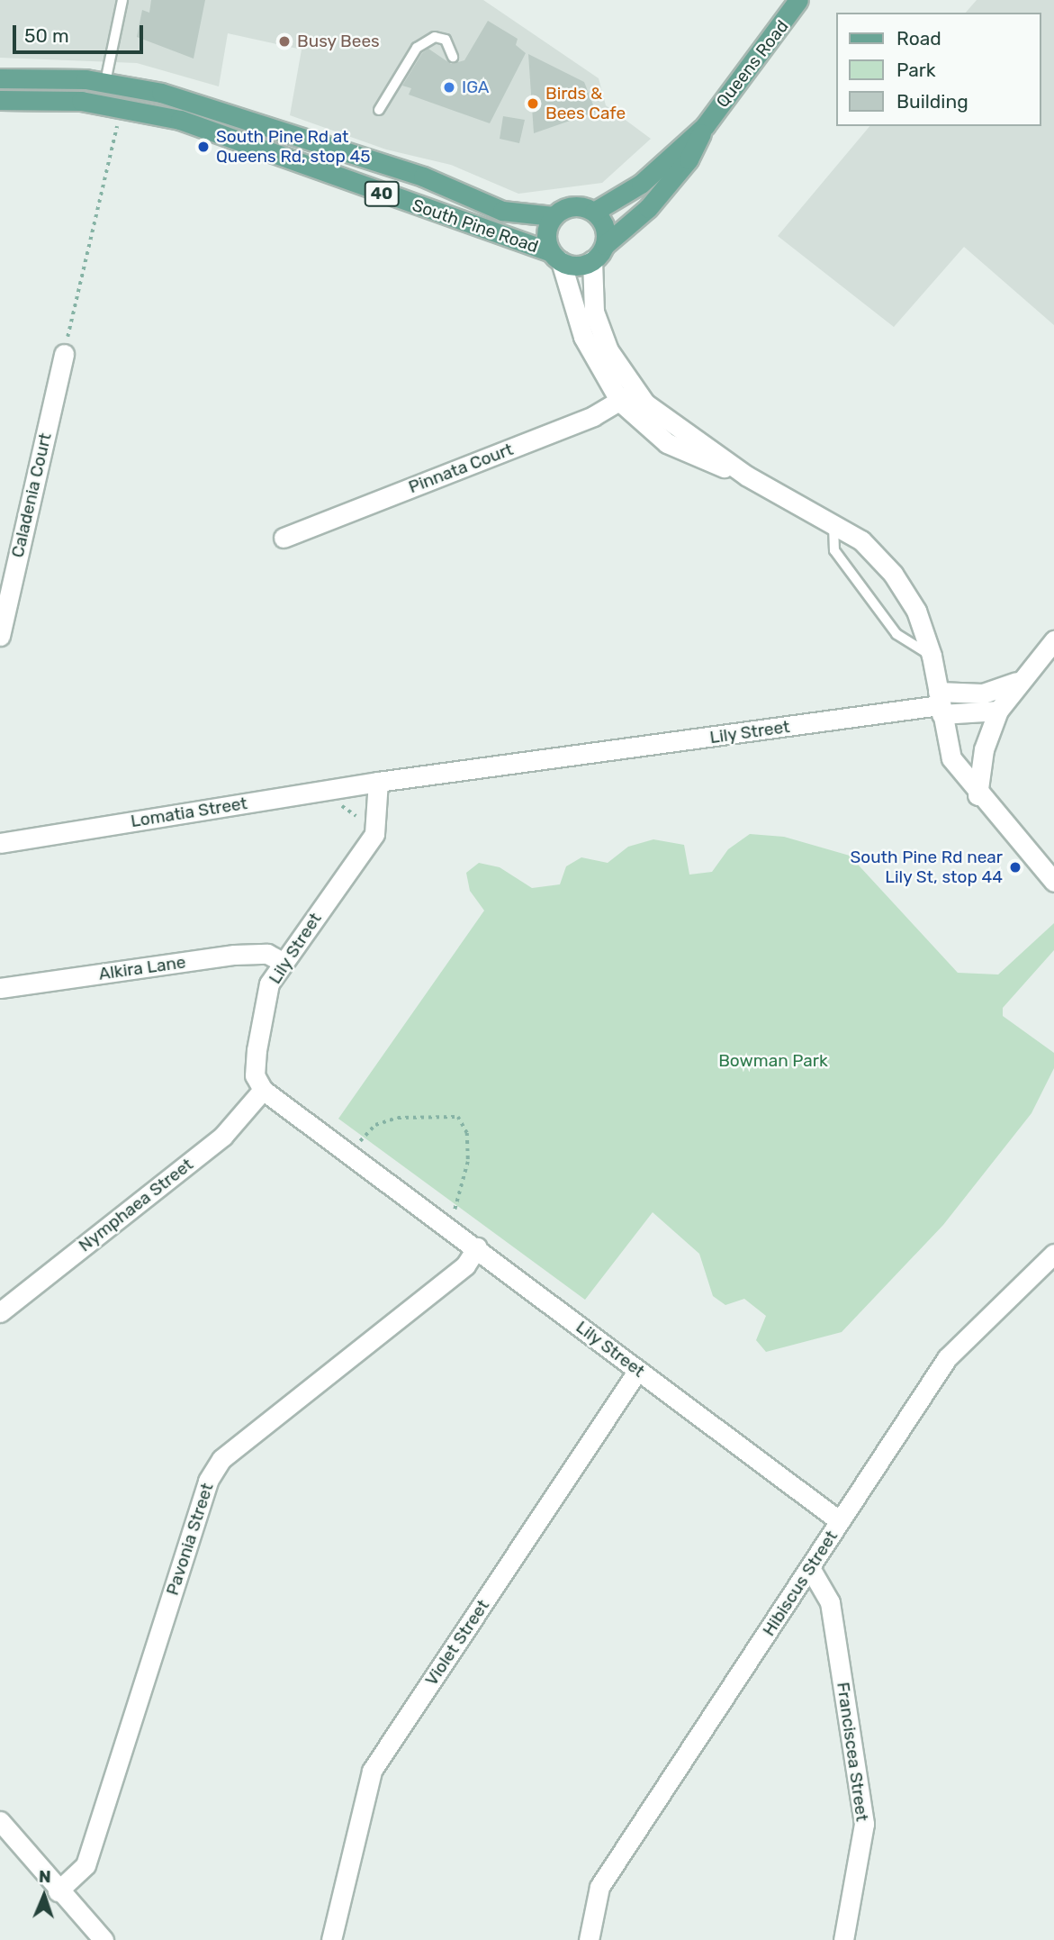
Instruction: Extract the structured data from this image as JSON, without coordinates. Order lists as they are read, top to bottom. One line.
{"streets":{"main road":["Queens Road","40","South Pine Road"],"street":["Pinnata Court","Caladenia Court","Lily Street","Lomatia Street","Alkira Lane","Nymphaea Street","Pavonia Street","Hibiscus Street","Violet Street","Franciscea Street"]},"crossings":[["Queens Road","40"],["Queens Road","South Pine Road"],["40","South Pine Road"],["Lily Street","Lomatia Street"],["Lily Street","Alkira Lane"],["Lily Street","Nymphaea Street"],["Lily Street","Pavonia Street"],["Lily Street","Hibiscus Street"],["Lily Street","Violet Street"],["Hibiscus Street","Franciscea Street"]],"parks":["Bowman Park"],"places":["Busy Bees","IGA","Birds & Bees Cafe","South Pine Rd at Queens Rd, stop 45","South Pine Rd near Lily St, stop 44"],"legend":["Road","Park","Building"],"scale_bar":"50 m","north":"top"}
